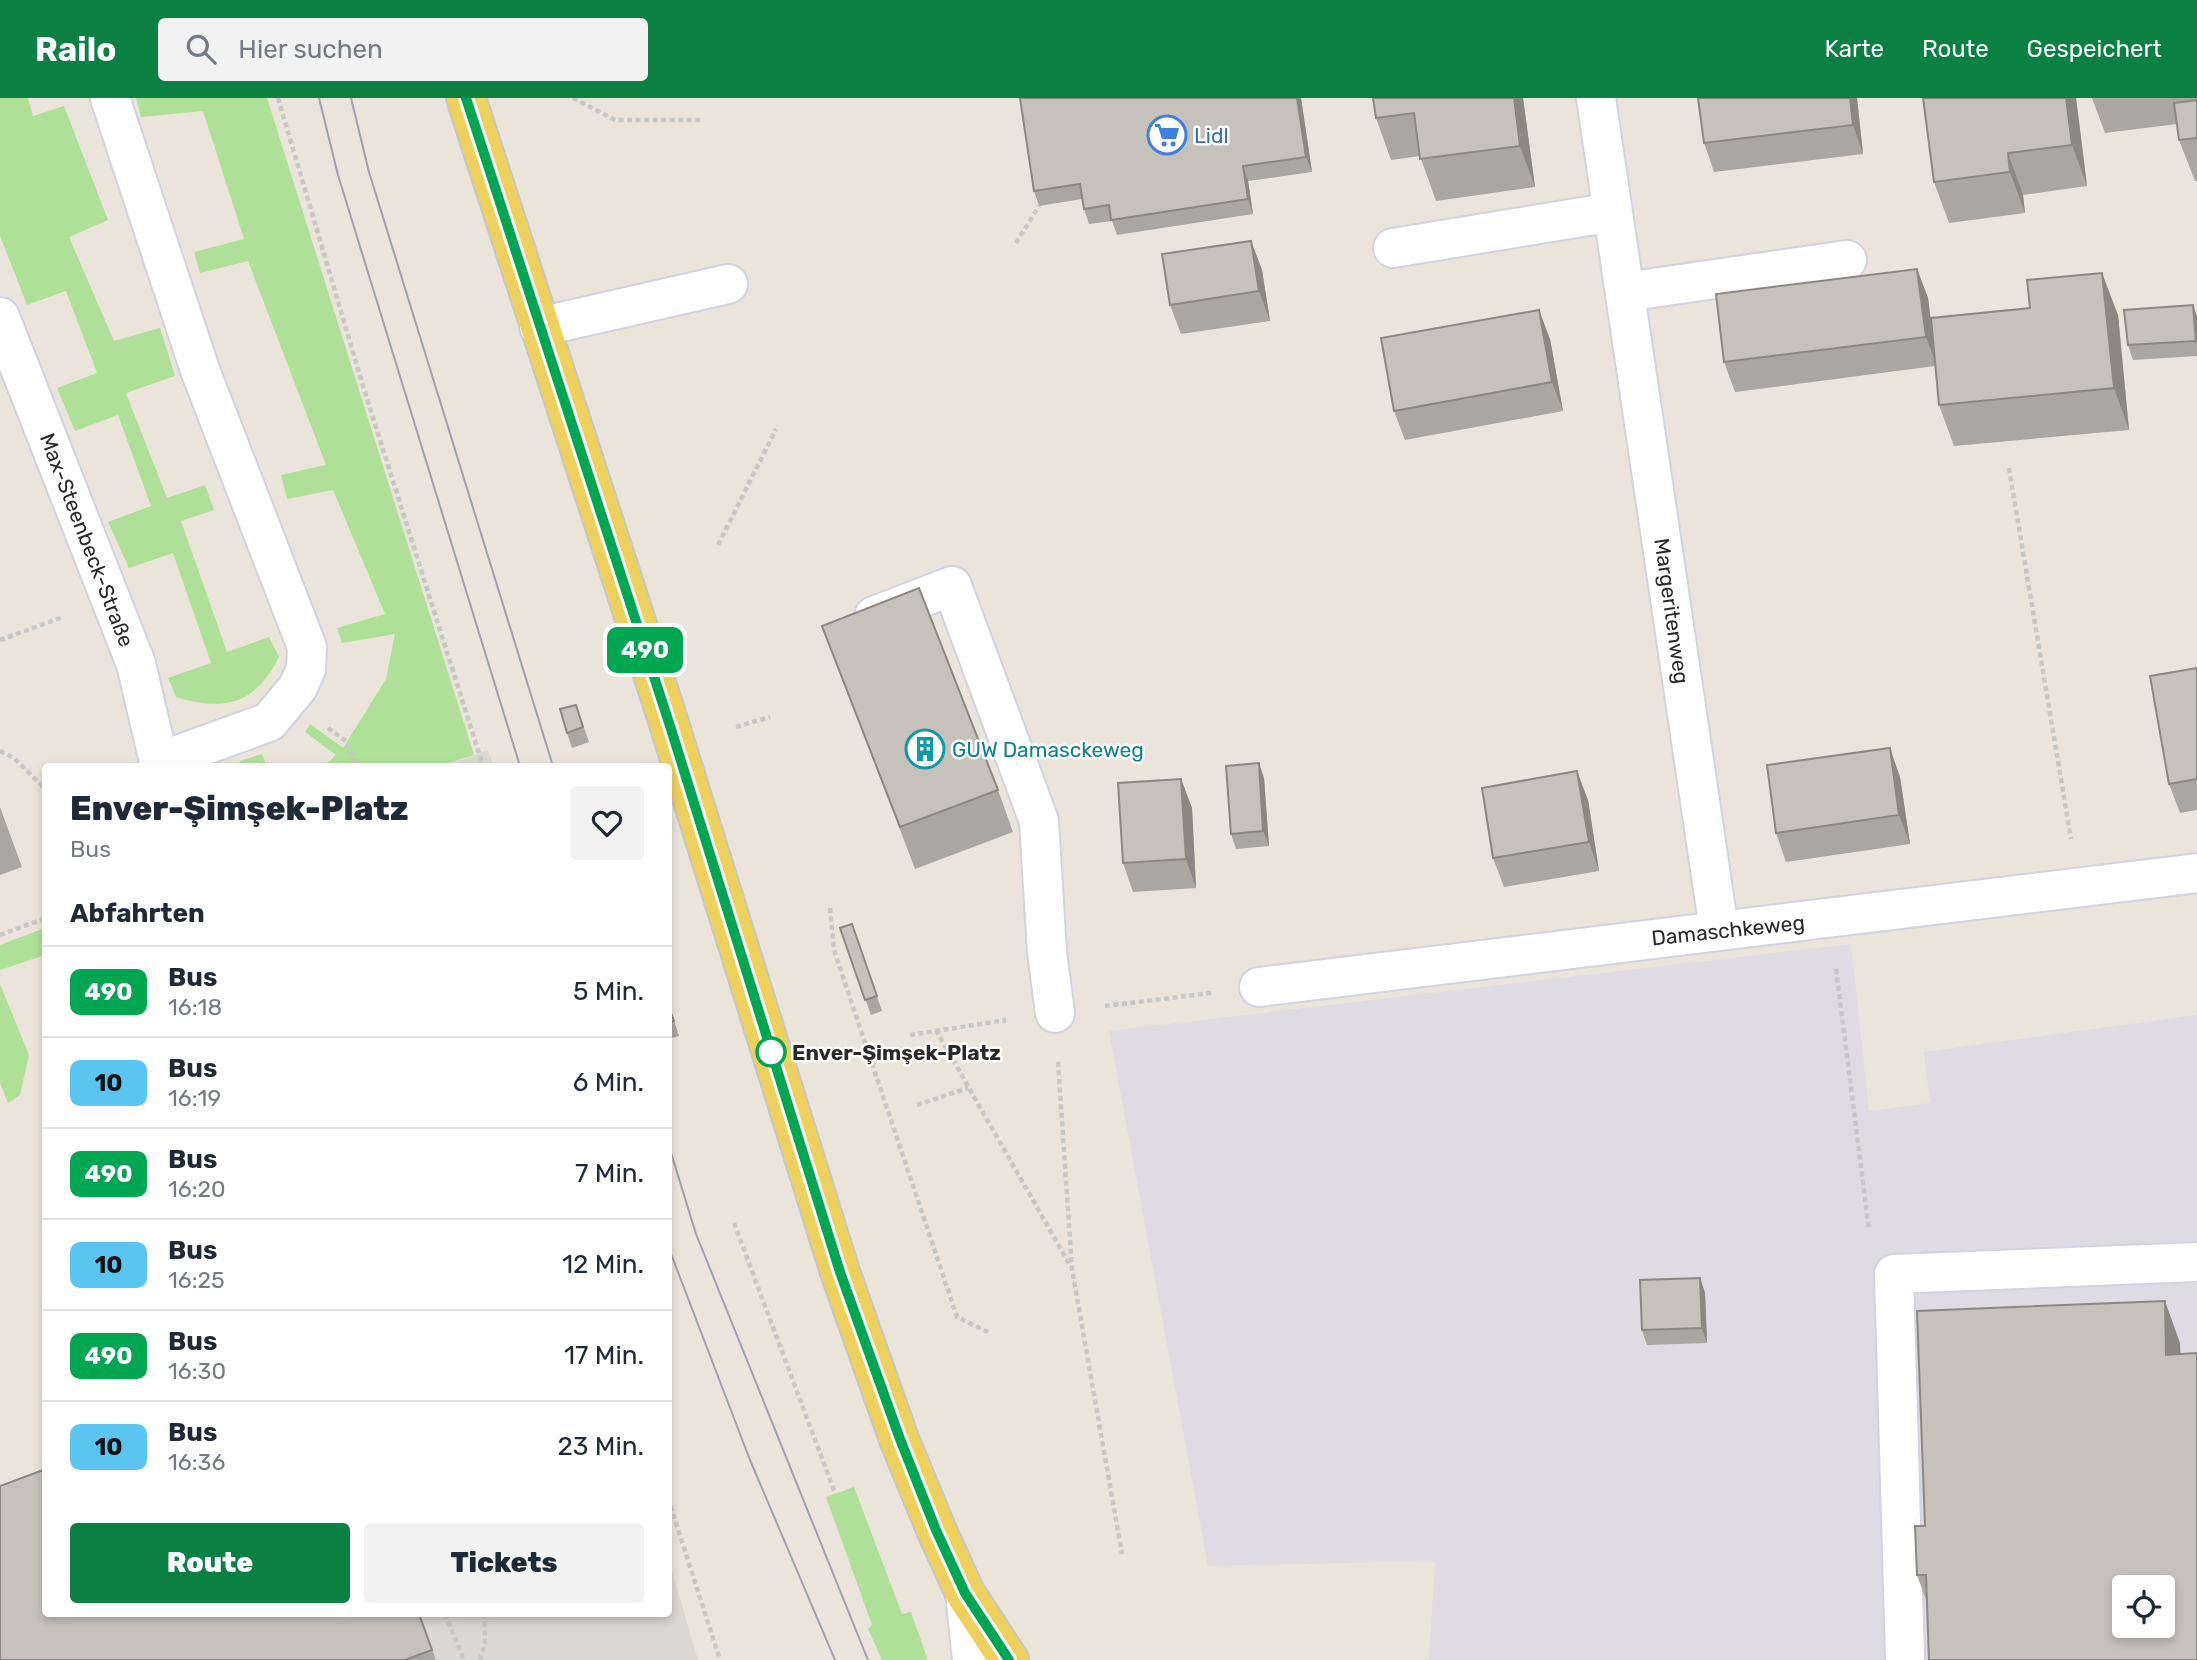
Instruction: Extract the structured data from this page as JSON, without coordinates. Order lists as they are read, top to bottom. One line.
{"streets":{"street":["Max-Steenbeck-Straße","Margeritenweg","Damaschkeweg"]},"crossings":[["Margeritenweg","Damaschkeweg"]],"places":{"supermarket":["Lidl"],"building":["GUW Damasckeweg"],"other":["Enver-Şimşek-Platz"]},"lines":["bus line 490"],"page":{"header":"Railo","search":"Hier suchen","nav":["Karte","Route","Gespeichert"],"on_map":"490","heading":[["Enver-Şimşek-Platz","Bus"],"Abfahrten"],"list":[{"mark":"490","name":"Bus","note":"16:18","value":"5 Min."},{"mark":"10","name":"Bus","note":"16:19","value":"6 Min."},{"mark":"490","name":"Bus","note":"16:20","value":"7 Min."},{"mark":"10","name":"Bus","note":"16:25","value":"12 Min."},{"mark":"490","name":"Bus","note":"16:30","value":"17 Min."},{"mark":"10","name":"Bus","note":"16:36","value":"23 Min."}],"buttons":["Route","Tickets"]}}
